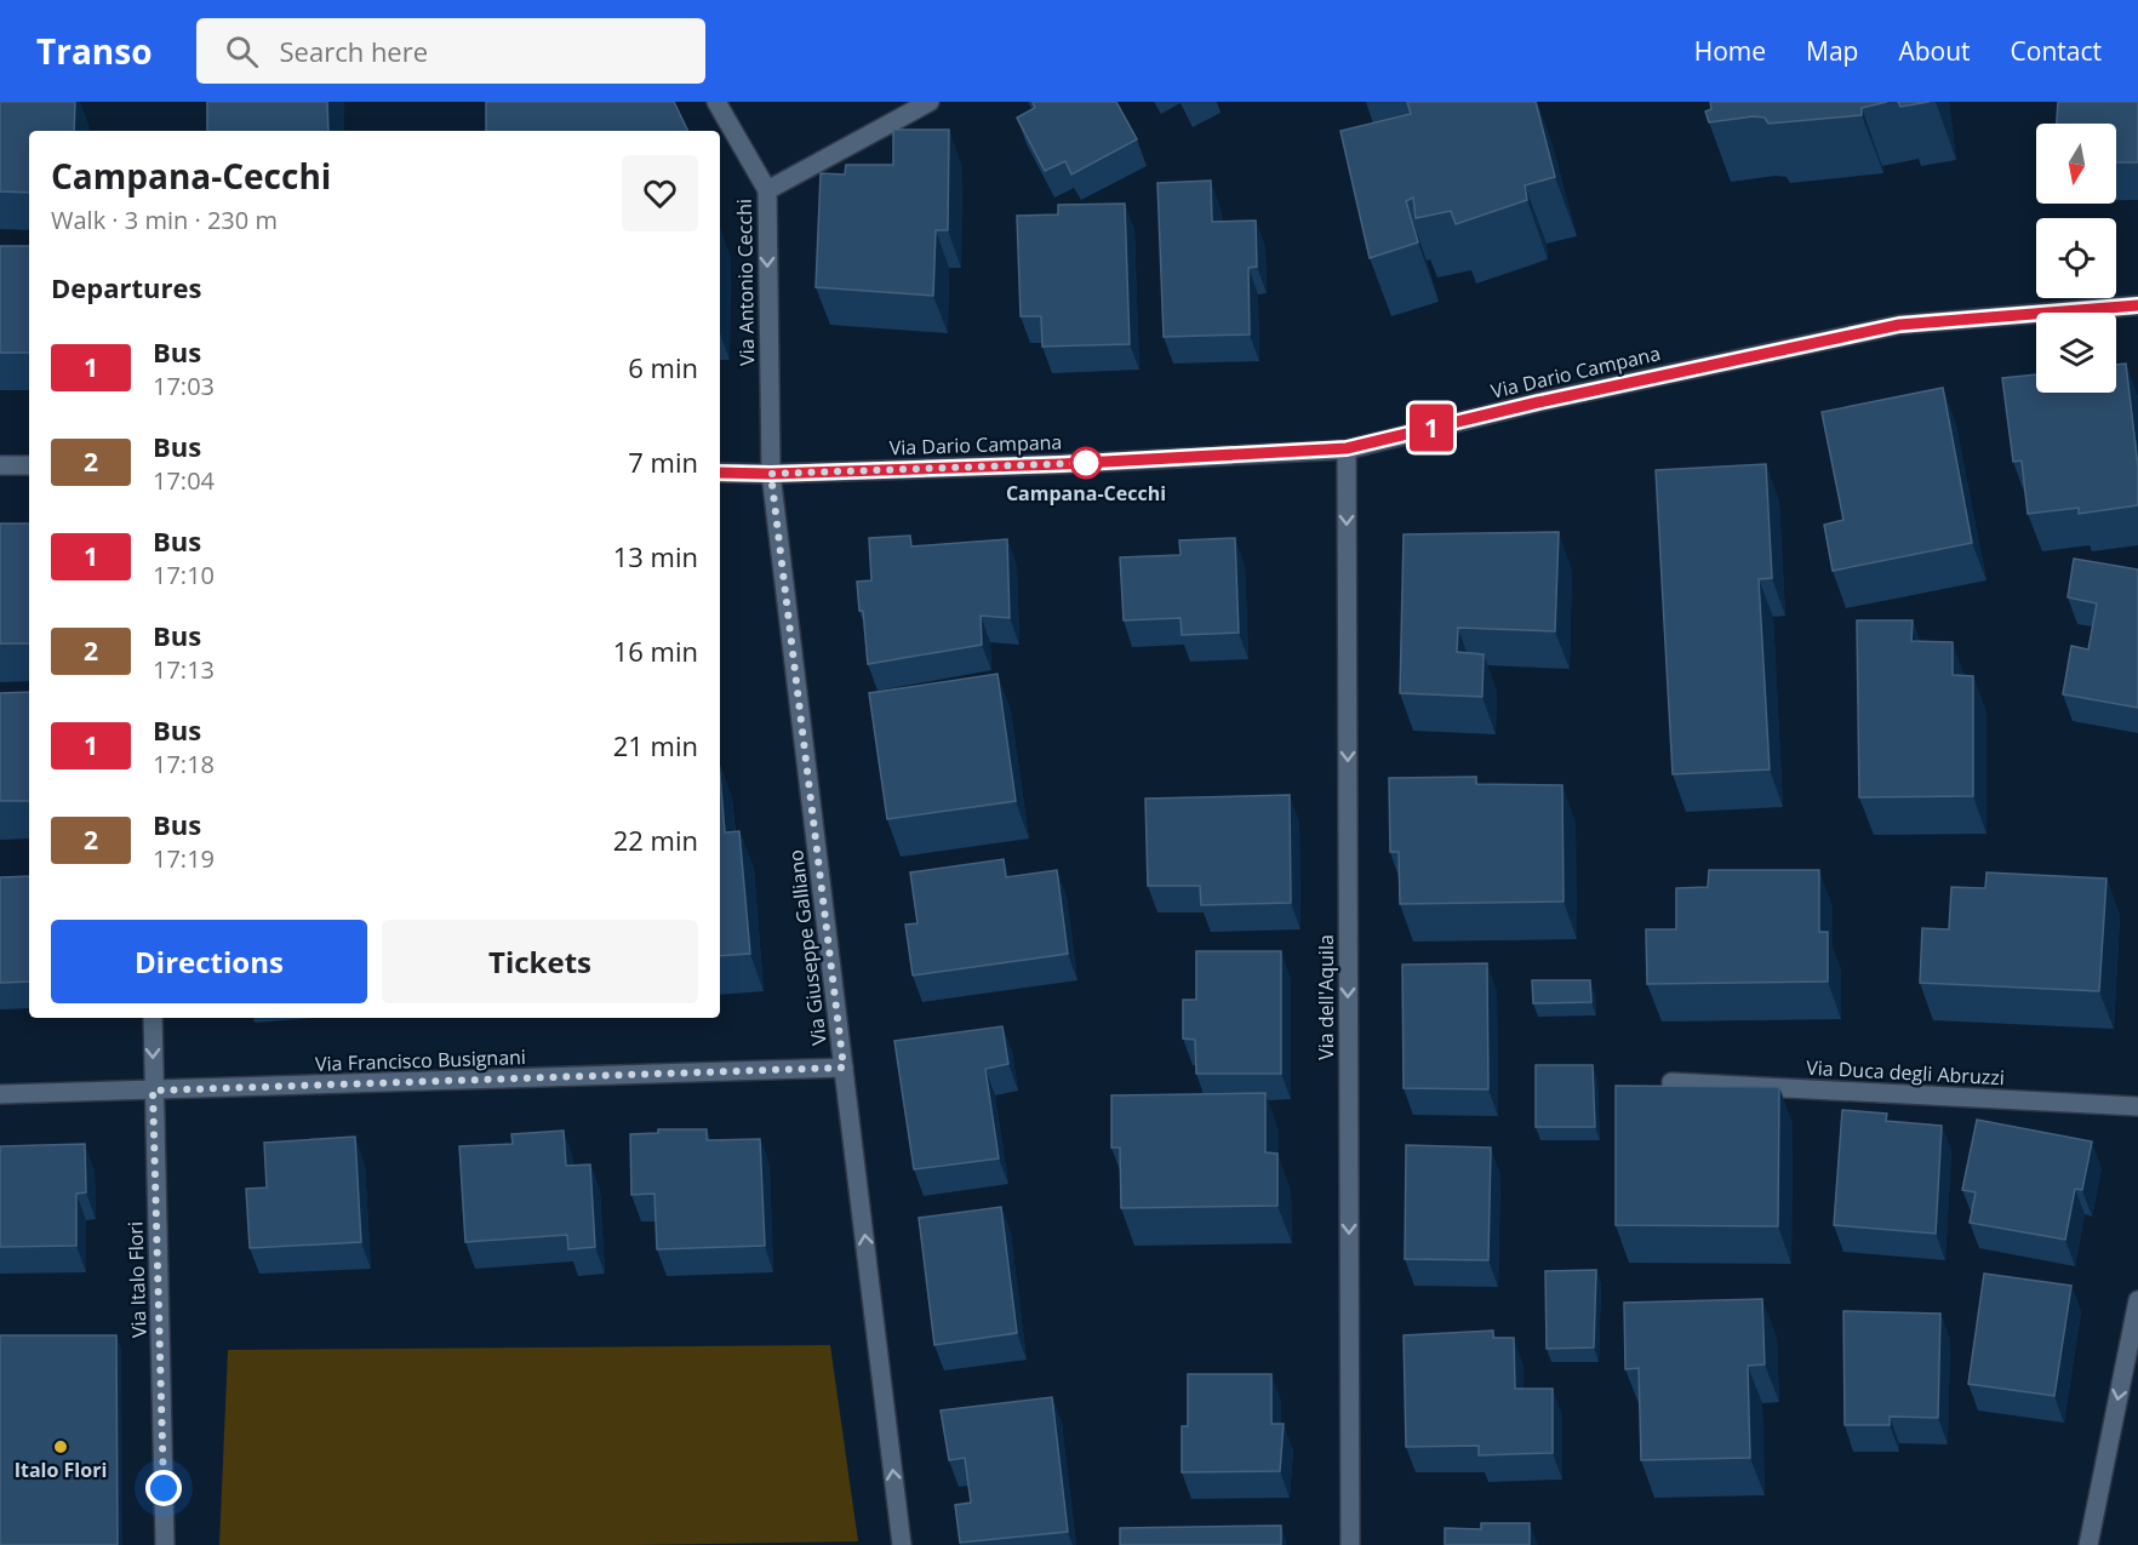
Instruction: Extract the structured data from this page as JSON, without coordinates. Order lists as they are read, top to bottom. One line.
{"streets":{"street":["Via Antonio Cecchi","Via Dario Campana","Via Giuseppe Galliano","Via dell'Aquila","Via Francisco Busignani","Via Duca degli Abruzzi","Via Italo Flori"]},"crossings":[["Via Antonio Cecchi","Via Dario Campana"],["Via Antonio Cecchi","Via Giuseppe Galliano"],["Via Dario Campana","Via Giuseppe Galliano"],["Via Dario Campana","Via dell'Aquila"],["Via Giuseppe Galliano","Via Francisco Busignani"],["Via Francisco Busignani","Via Italo Flori"]],"one_way":["Via Antonio Cecchi","Via Giuseppe Galliano","Via dell'Aquila"],"places":["Campana-Cecchi","Italo Flori"],"lines":["bus line 1"],"north":"bottom","page":{"header":"Transo","search":"Search here","nav":["Home","Map","About","Contact"],"on_map":"1","heading":[["Campana-Cecchi","Walk · 3 min · 230 m"],"Departures"],"list":[{"mark":"1","name":"Bus","note":"17:03","value":"6 min"},{"mark":"2","name":"Bus","note":"17:04","value":"7 min"},{"mark":"1","name":"Bus","note":"17:10","value":"13 min"},{"mark":"2","name":"Bus","note":"17:13","value":"16 min"},{"mark":"1","name":"Bus","note":"17:18","value":"21 min"},{"mark":"2","name":"Bus","note":"17:19","value":"22 min"}],"buttons":["Directions","Tickets"]}}
